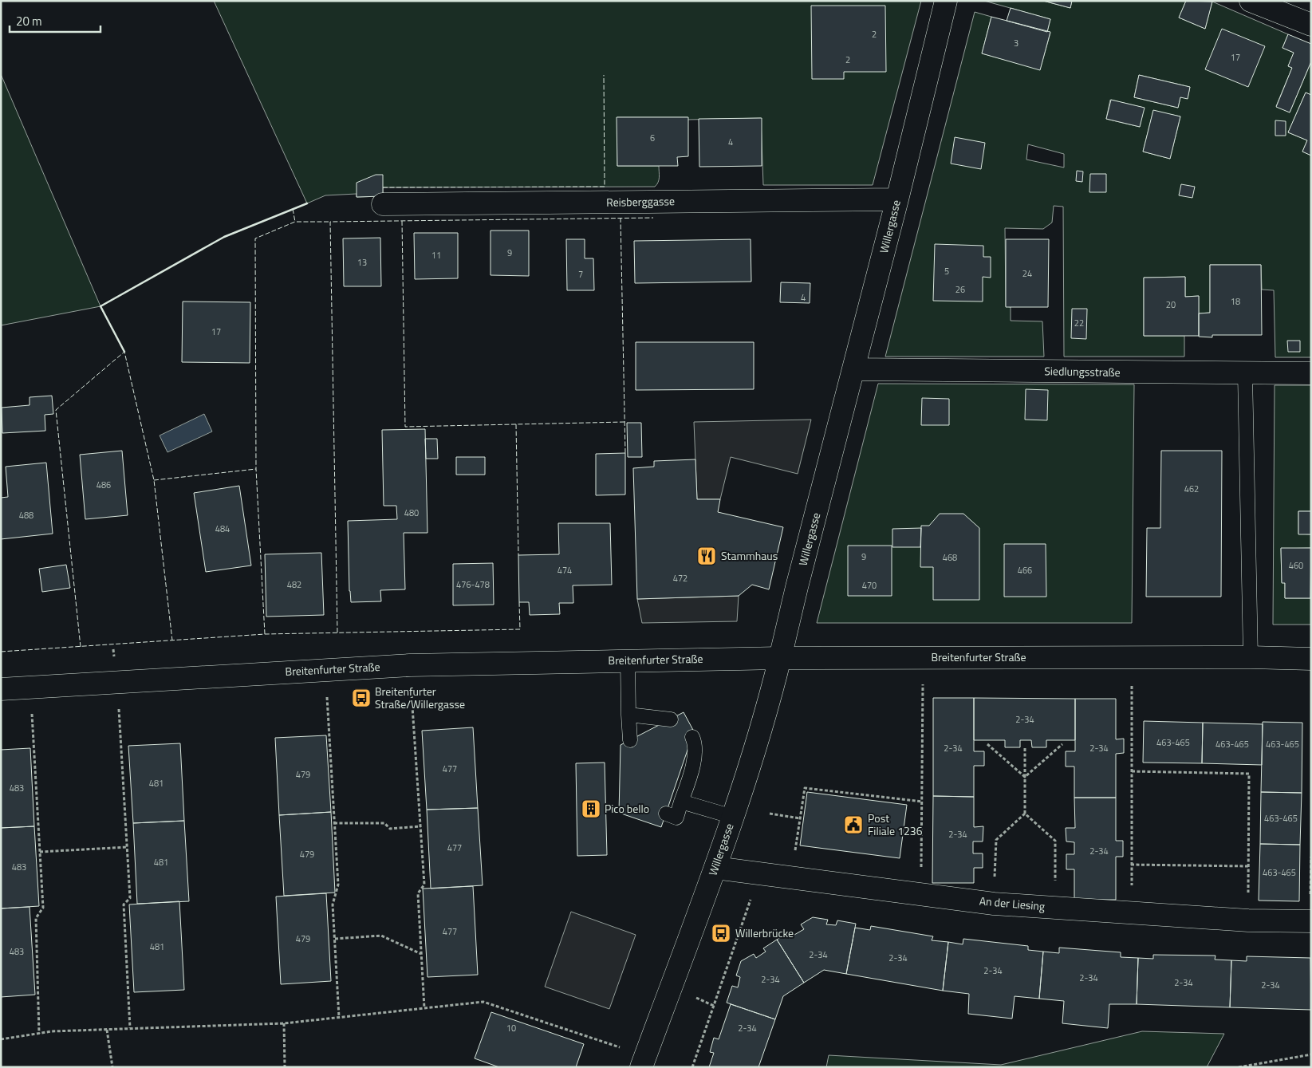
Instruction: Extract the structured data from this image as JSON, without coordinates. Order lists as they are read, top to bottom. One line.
{"streets":{"street":["Reisberggasse","Willergasse","Siedlungsstraße","Breitenfurter Straße","An der Liesing"]},"crossings":[["Reisberggasse","Willergasse"],["Willergasse","Siedlungsstraße"],["Willergasse","Breitenfurter Straße"],["Willergasse","An der Liesing"]],"places":{"restaurant":["Stammhaus"],"bus stop":["Breitenfurter Straße/Willergasse","Willerbrücke"],"building":["Pico bello"],"public building":["Post Filiale 1236"]},"house_numbers":["2","3","17","2","6","4","9","11","13","5","24","7","26","4","18","20","22","17","486","462","480","488","484","9","468","460","474","466","472","482","476-478","470","2-34","463-465","463-465","463-465","2-34","2-34","477","479","481","483","463-465","2-34","477","2-34","479","481","483","463-465","477","479","481","483","2-34","2-34","2-34","2-34","2-34","2-34","2-34","10","2-34"],"scale_bar":"20 m"}
